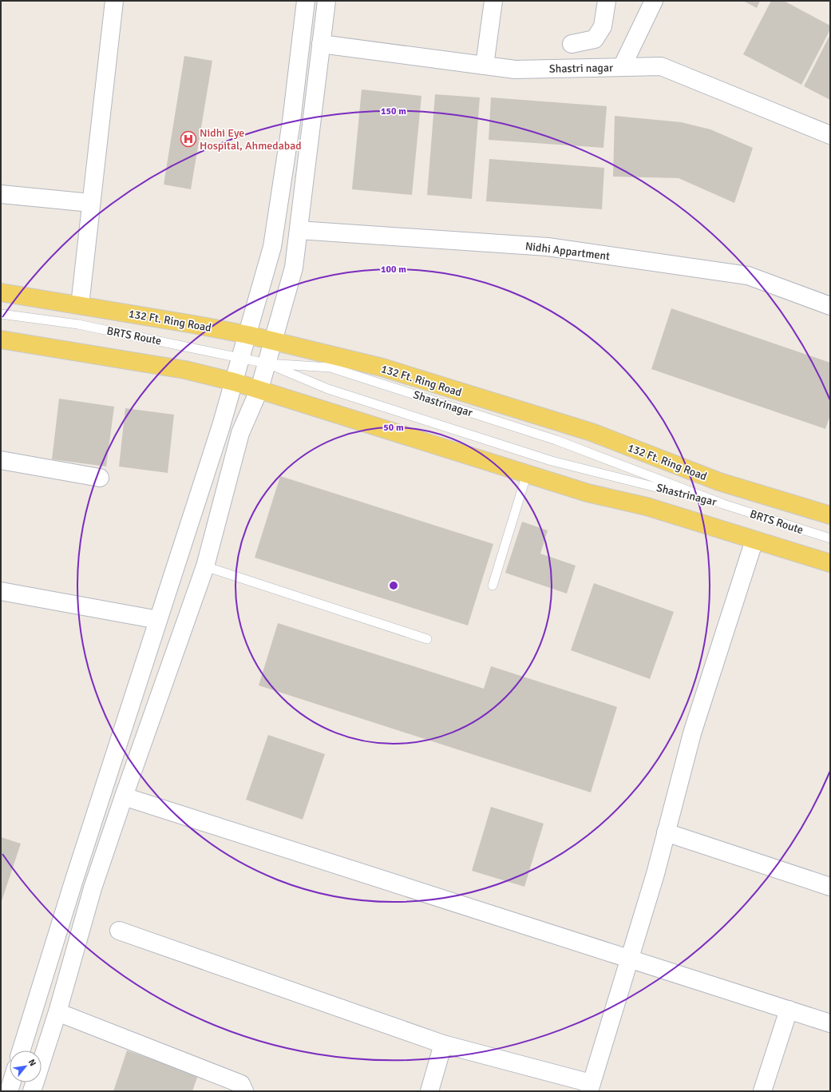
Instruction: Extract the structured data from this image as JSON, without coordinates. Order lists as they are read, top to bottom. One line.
{"streets":{"main road":["132 Ft. Ring Road"],"street":["Shastri nagar","Nidhi Appartment"],"lane":["BRTS Route","Shastrinagar"]},"crossings":[["BRTS Route","Shastrinagar"]],"places":{"hospital":["Nidhi Eye Hospital, Ahmedabad"]},"north":"top right","rings":["150 m","100 m","50 m"]}
